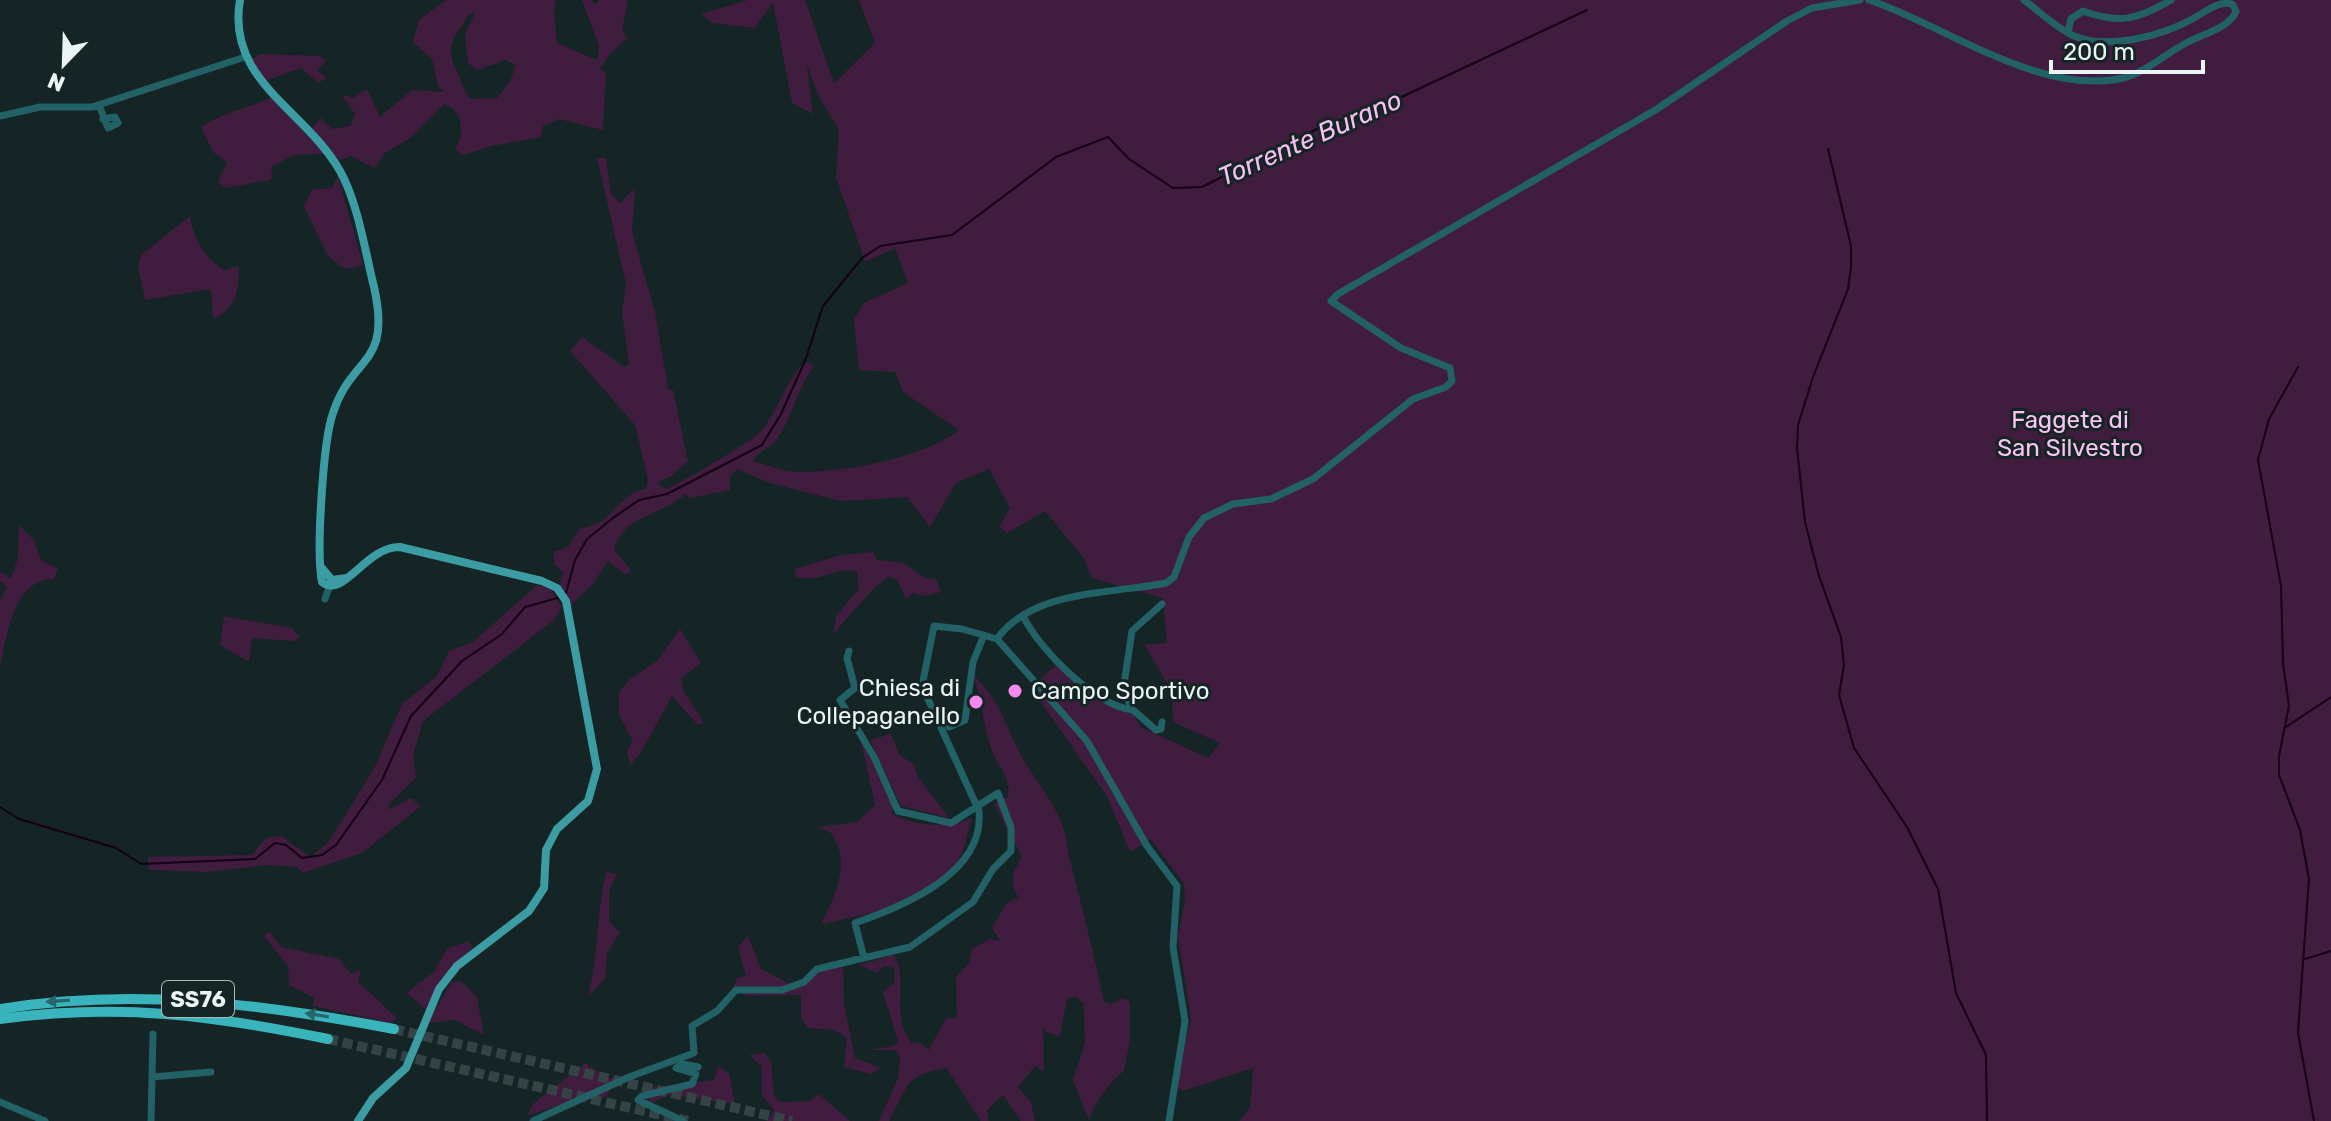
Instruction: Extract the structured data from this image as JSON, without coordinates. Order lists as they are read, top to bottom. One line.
{"streets":{"highway":["SS76"]},"water":["Torrente Burano"],"parks":["Faggete di San Silvestro"],"places":["Campo Sportivo","Chiesa di Collepaganello"],"scale_bar":"200 m","north":"bottom left"}
